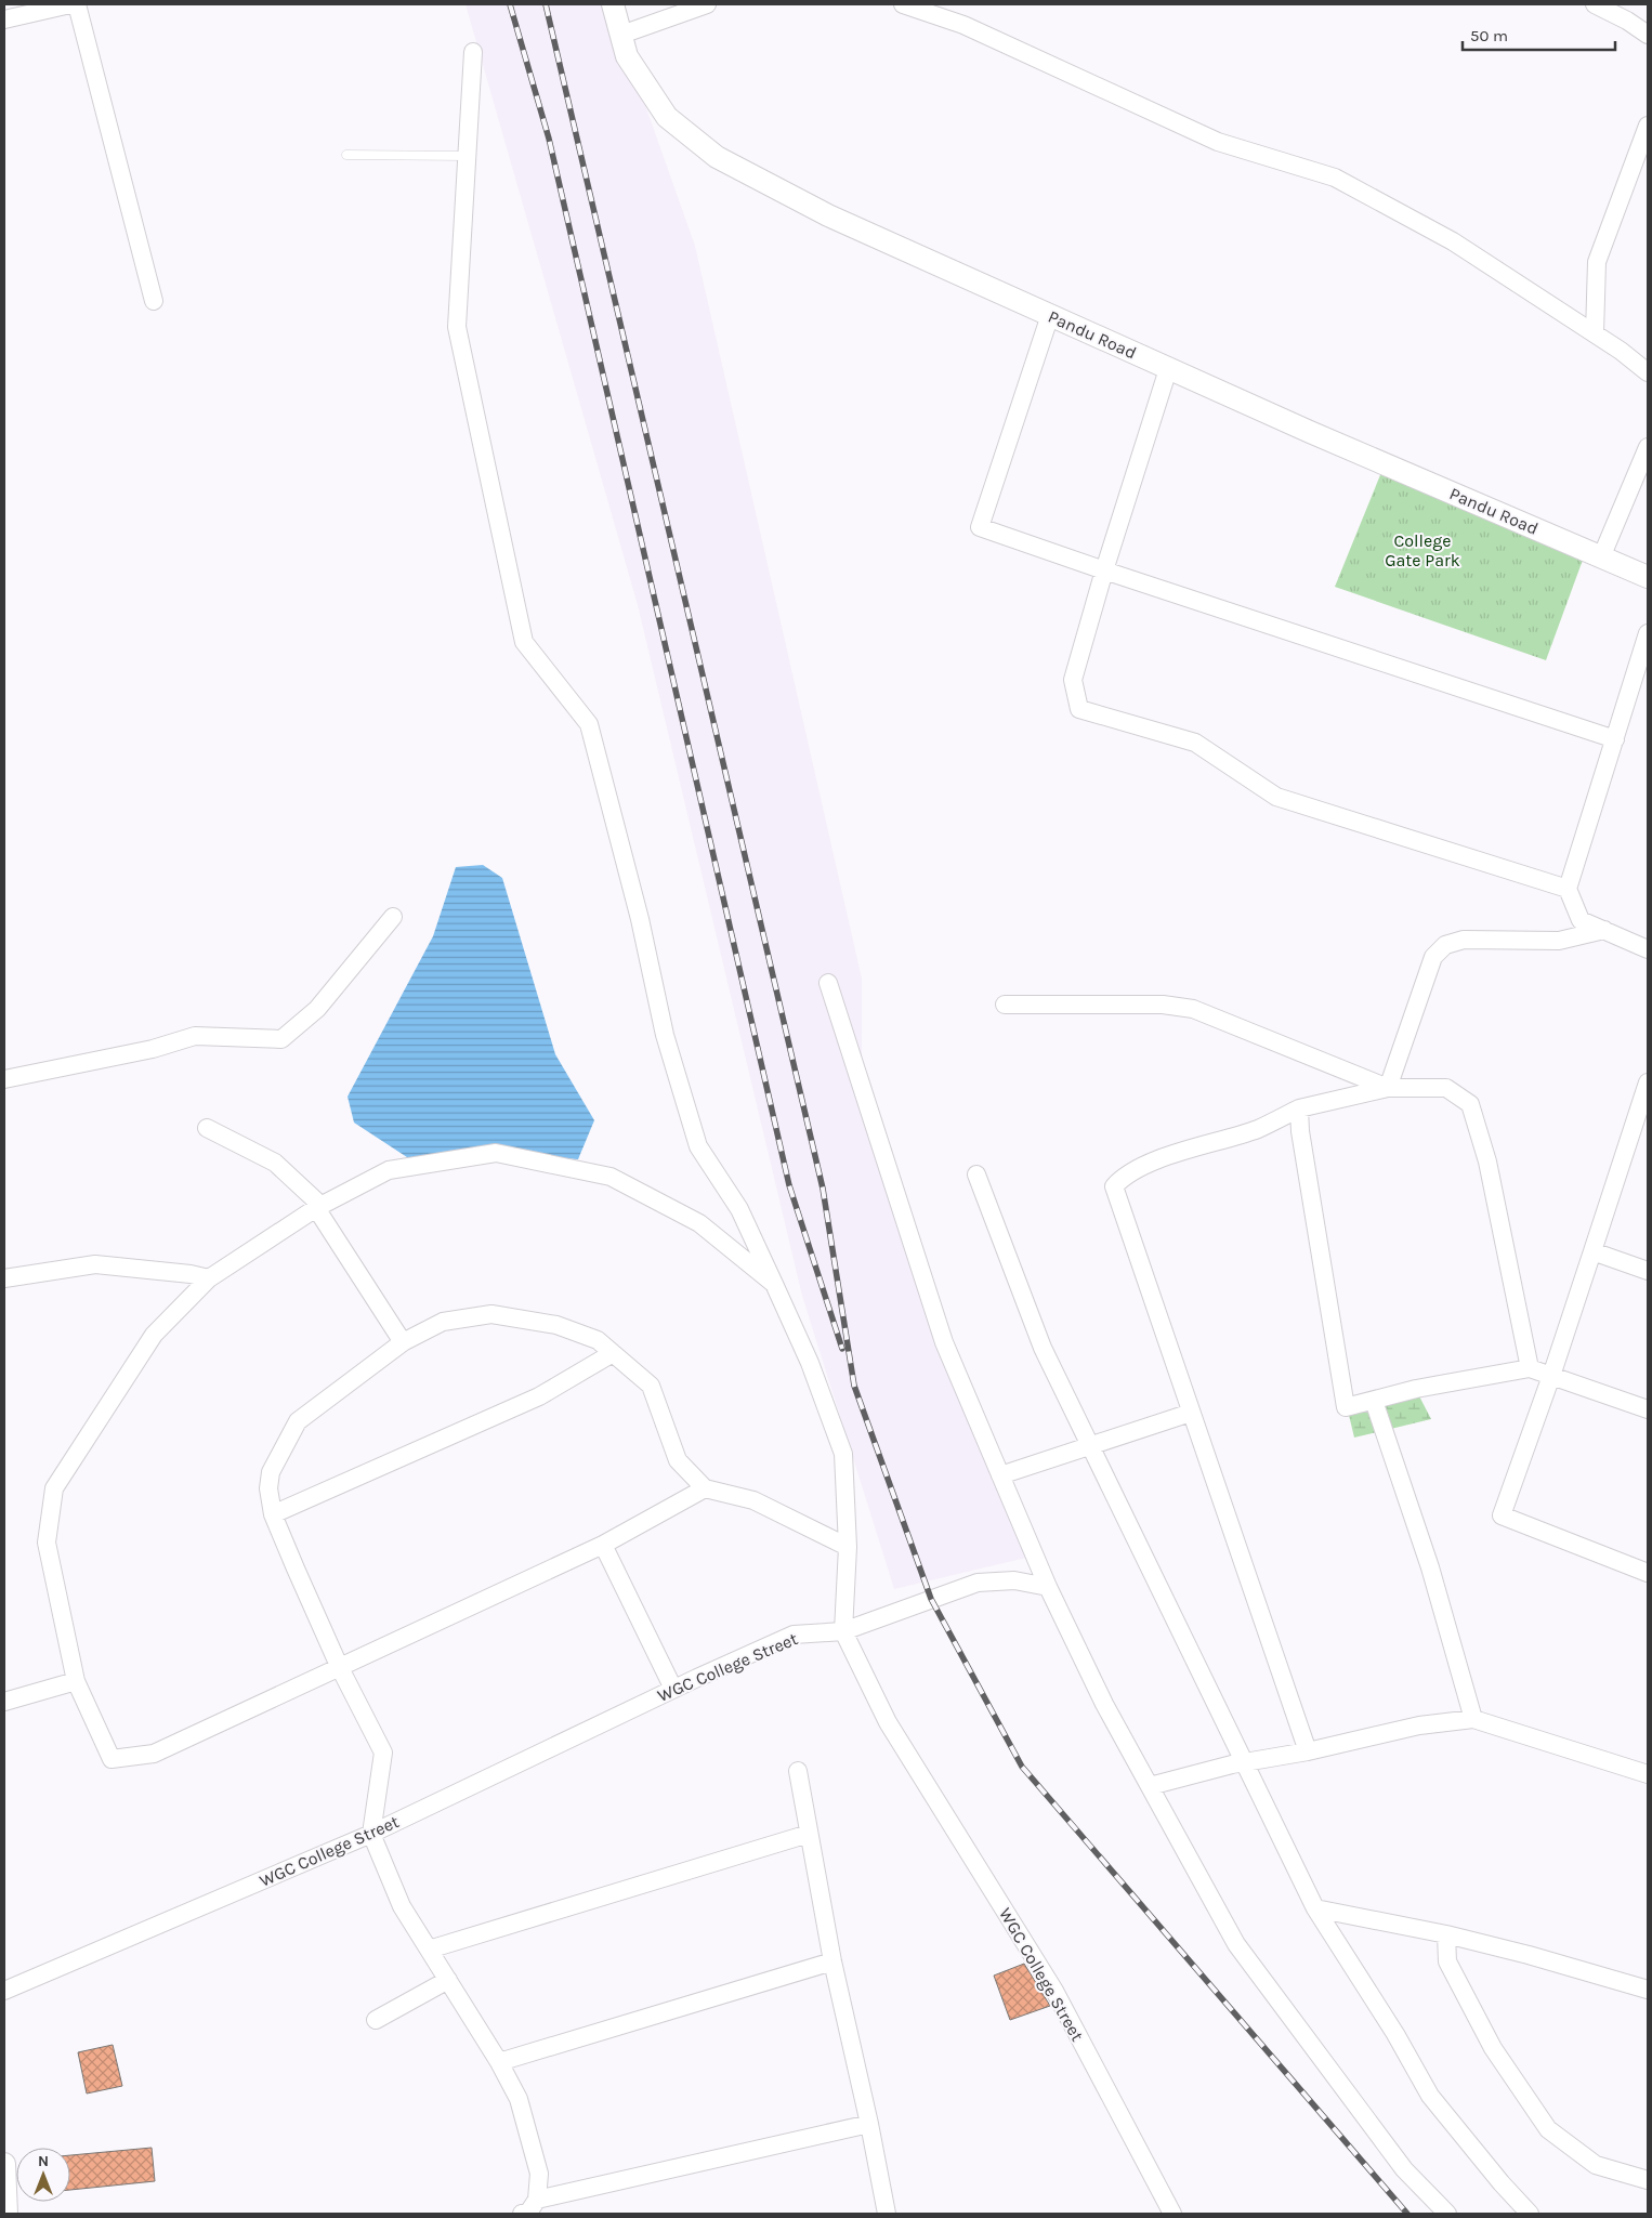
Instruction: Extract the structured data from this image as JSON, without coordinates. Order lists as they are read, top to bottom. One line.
{"streets":{"street":["Pandu Road","WGC College Street"]},"parks":["College Gate Park"],"scale_bar":"50 m","north":"top"}
